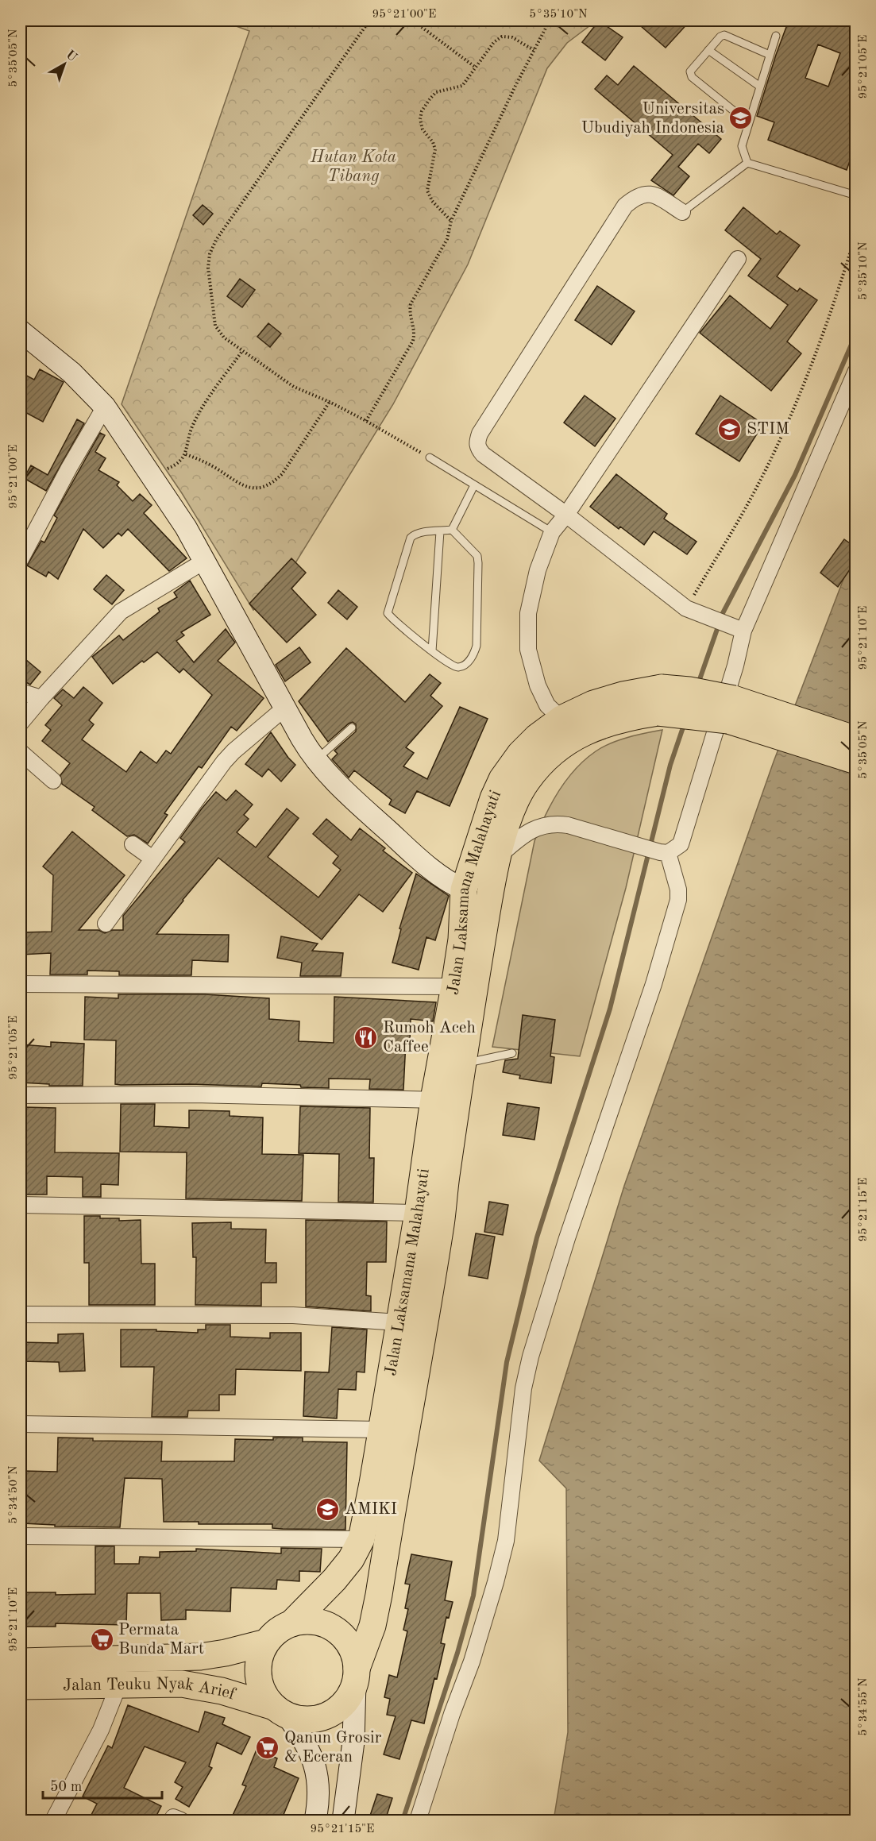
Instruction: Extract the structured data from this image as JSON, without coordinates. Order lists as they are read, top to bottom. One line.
{"streets":{"highway":["Jalan Laksamana Malahayati","Jalan Teuku Nyak Arief"]},"crossings":[["Jalan Laksamana Malahayati","Jalan Teuku Nyak Arief"]],"parks":["Hutan Kota Tibang"],"places":{"school or university":["Universitas Ubudiyah Indonesia","STIM","AMIKI"],"restaurant":["Rumoh Aceh Caffee"],"supermarket":["Permata Bunda Mart","Qanun Grosir & Eceran"]},"scale_bar":"50 m","north":"top right","coordinates":["95°21'00\"E","5°35'10\"N","5°35'05\"N","95°21'05\"E","95°21'10\"E","95°21'15\"E","5°34'50\"N","5°34'55\"N"]}
